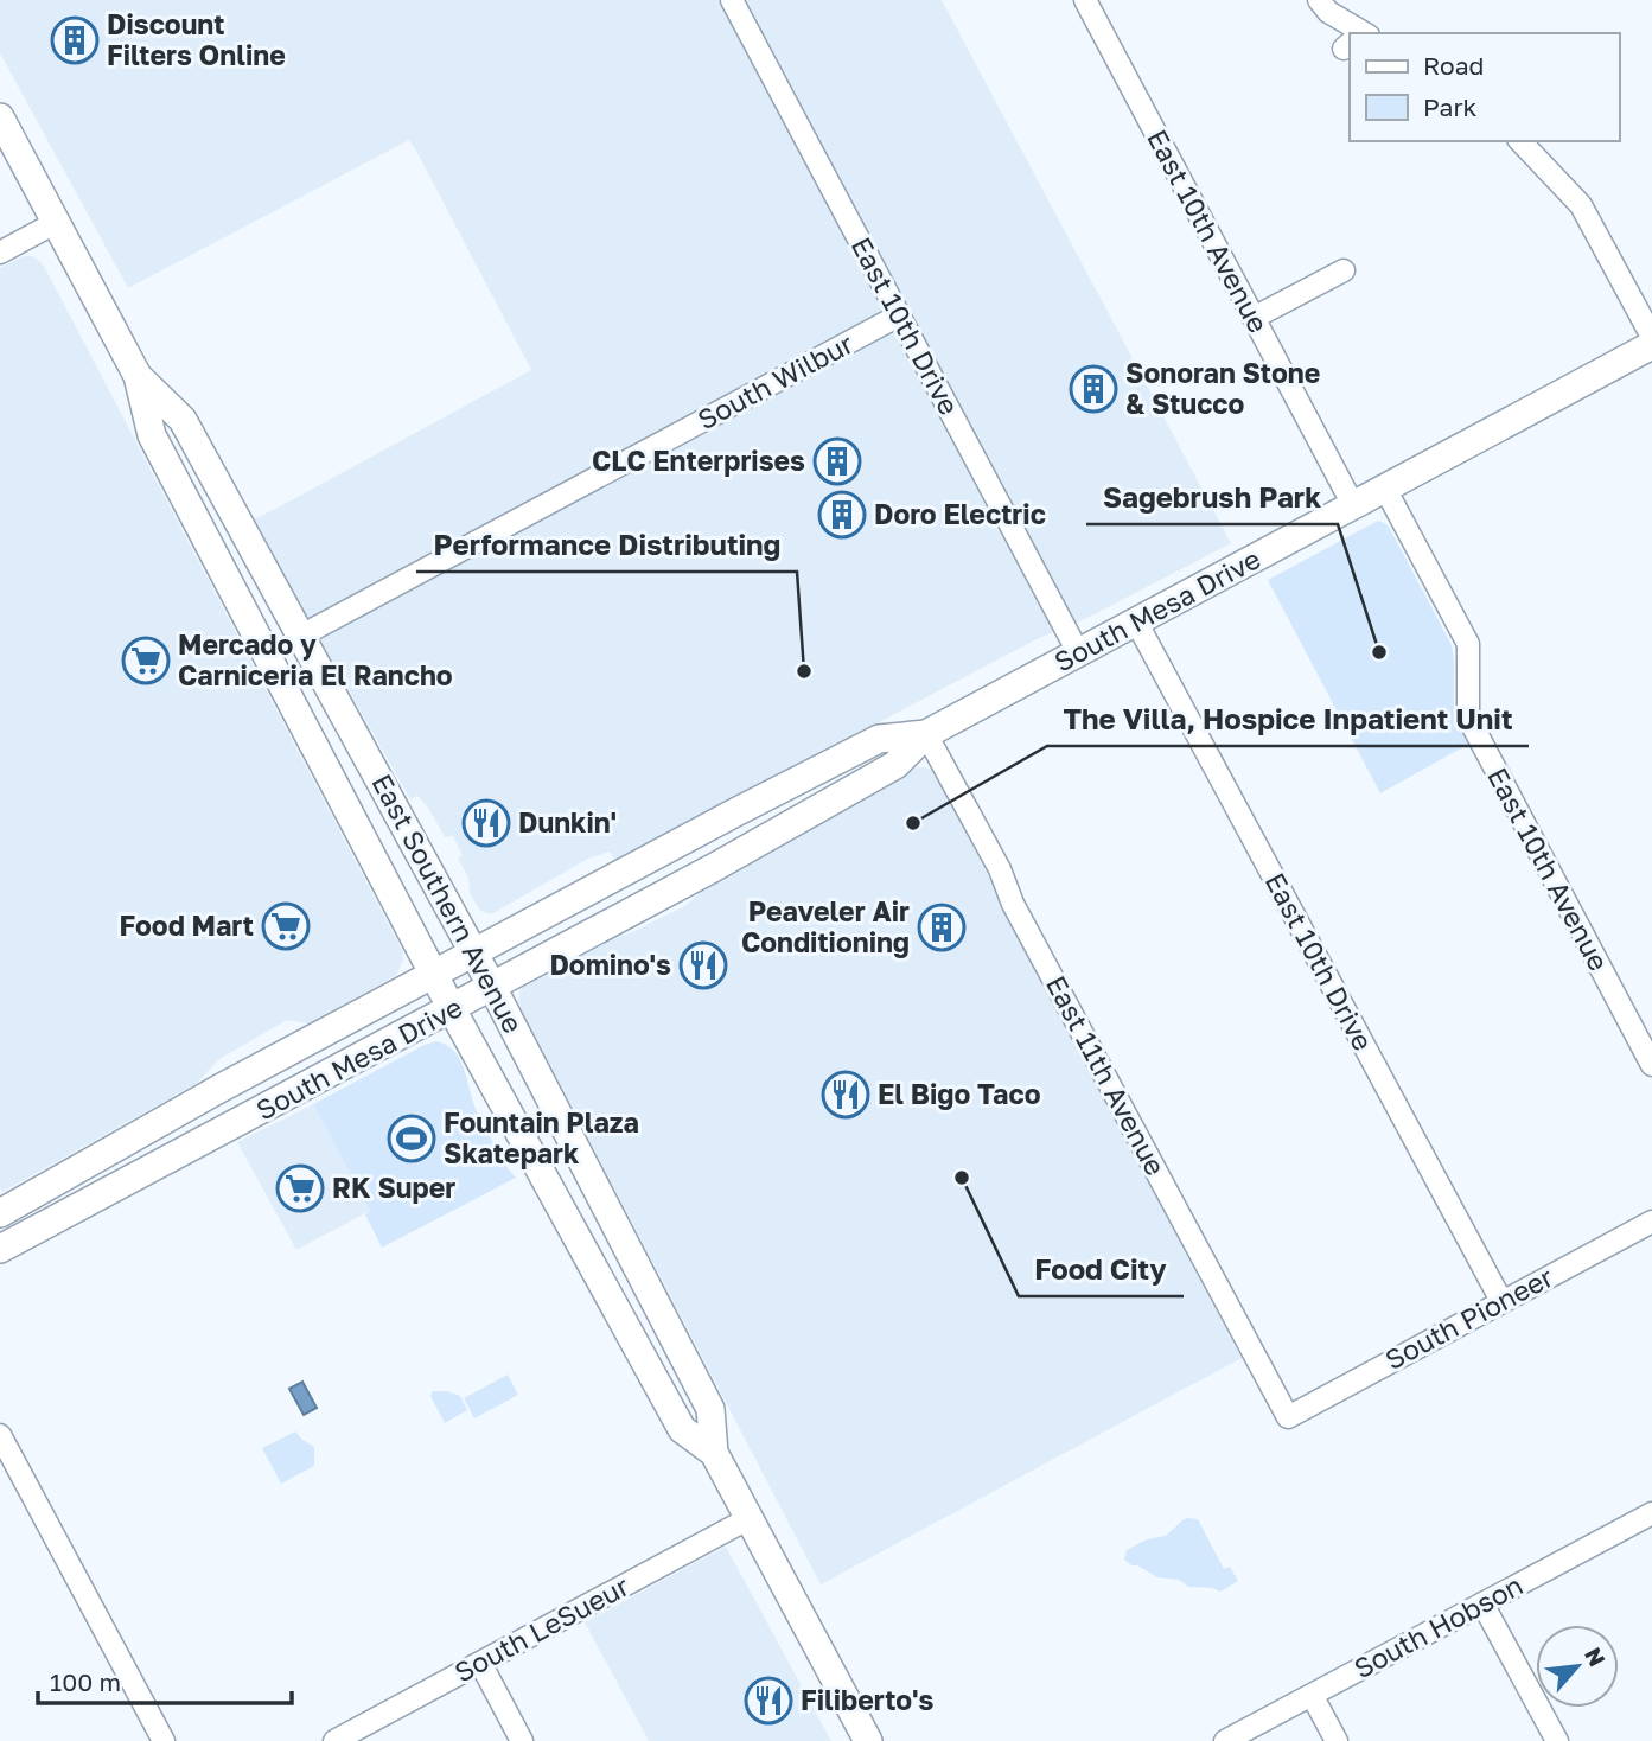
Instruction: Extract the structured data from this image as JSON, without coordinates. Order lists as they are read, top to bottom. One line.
{"streets":{"main road":["South Mesa Drive","East Southern Avenue"],"street":["East 10th Avenue","East 10th Drive","South Wilbur","East 11th Avenue","South Pioneer","South Hobson","South LeSueur"]},"crossings":[["East 10th Avenue","South Mesa Drive"],["East 10th Drive","South Wilbur"],["East 10th Drive","South Mesa Drive"],["East 10th Drive","South Pioneer"],["South Wilbur","East Southern Avenue"],["South Mesa Drive","East Southern Avenue"],["South Mesa Drive","East 11th Avenue"],["East Southern Avenue","South LeSueur"],["East 11th Avenue","South Pioneer"]],"places":{"building":["Discount Filters Online","Sonoran Stone & Stucco","CLC Enterprises","Doro Electric","Peaveler Air Conditioning"],"other":["Sagebrush Park","Performance Distributing","The Villa, Hospice Inpatient Unit","Food City"],"supermarket":["Mercado y Carniceria El Rancho","Food Mart","RK Super"],"restaurant":["Dunkin'","Domino's","El Bigo Taco","Filiberto's"],"sports":["Fountain Plaza Skatepark"]},"legend":["Road","Park"],"scale_bar":"100 m","north":"top right"}
